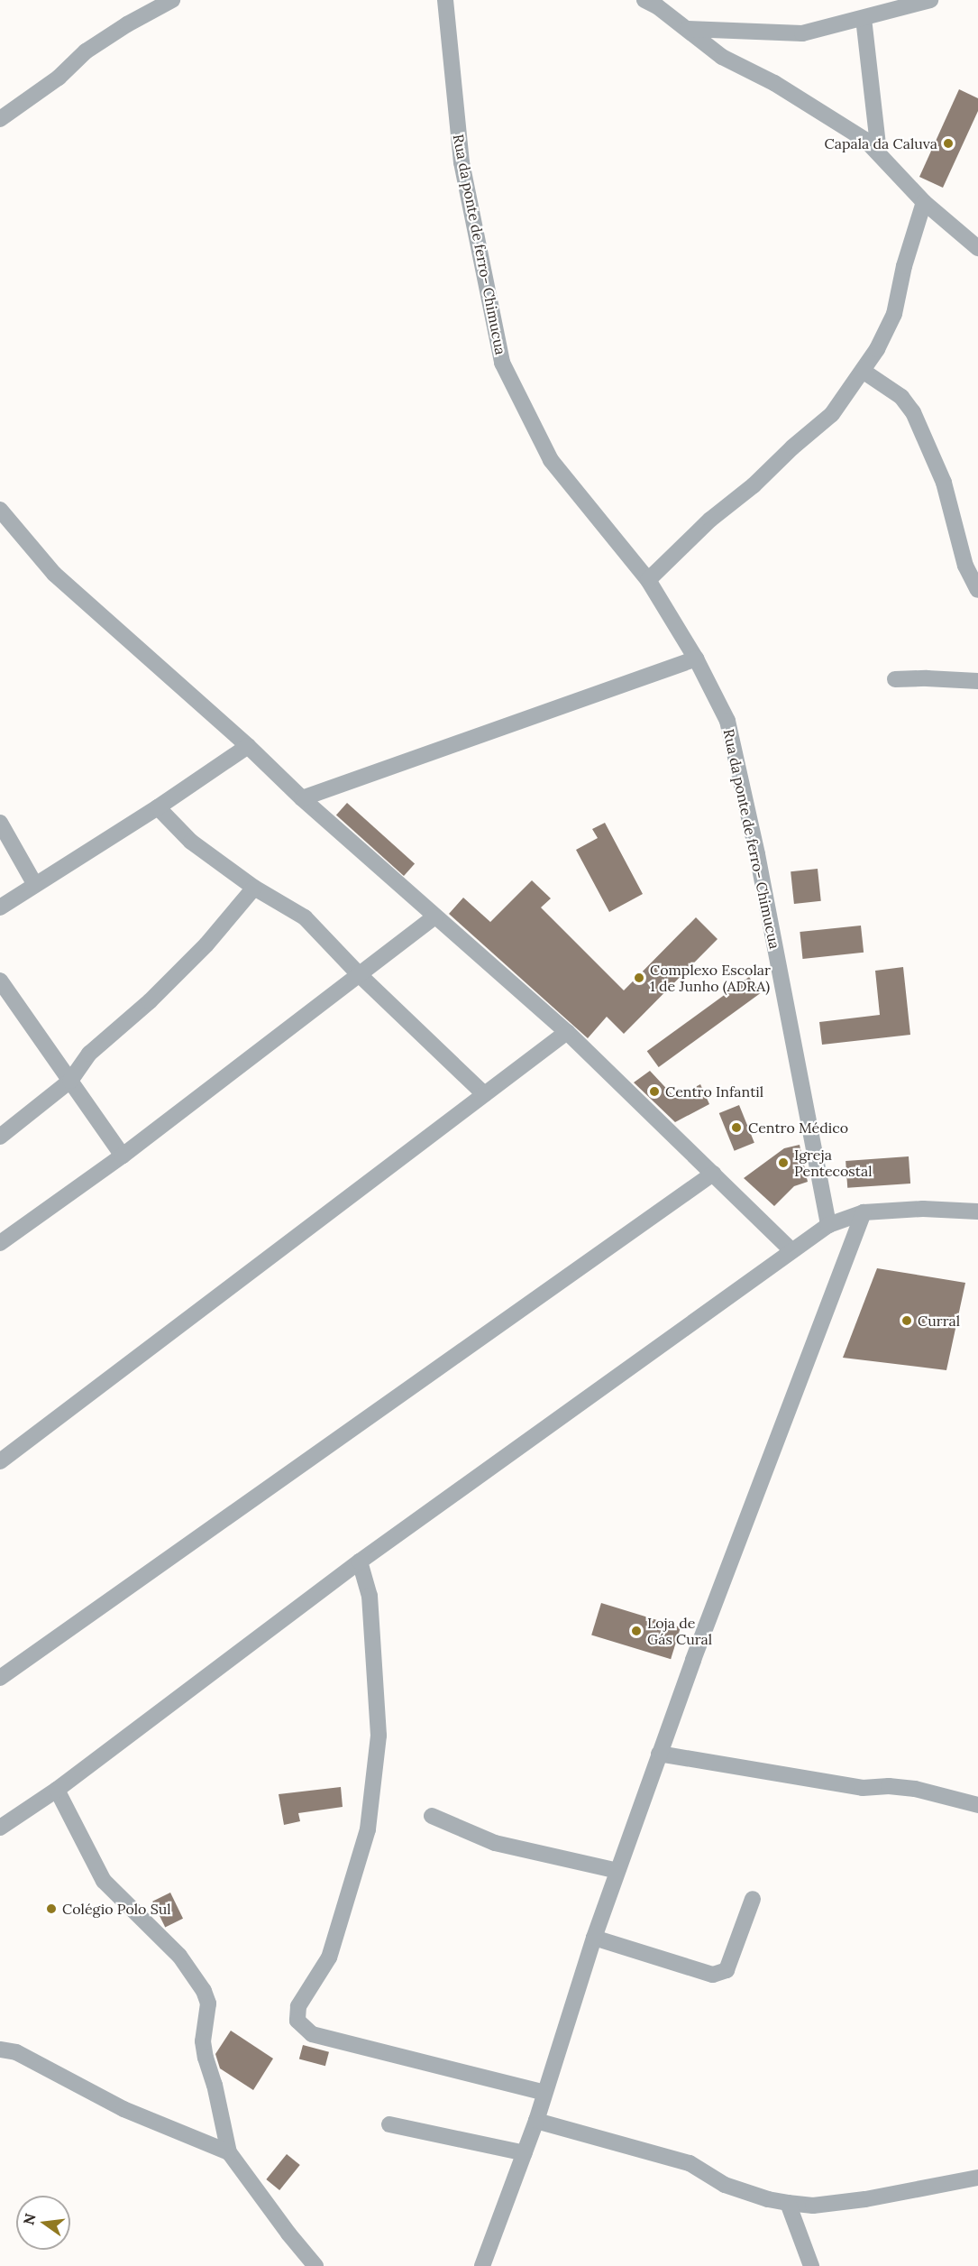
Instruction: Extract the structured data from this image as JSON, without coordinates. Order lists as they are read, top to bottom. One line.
{"streets":{"street":["Rua da ponte de ferro- Chimucua"]},"places":["Capala da Caluva","Complexo Escolar 1 de Junho (ADRA)","Centro Infantil","Centro Médico","Igreja Pentecostal","Curral","Loja de Gás Cural","Colégio Polo Sul"],"north":"left"}
